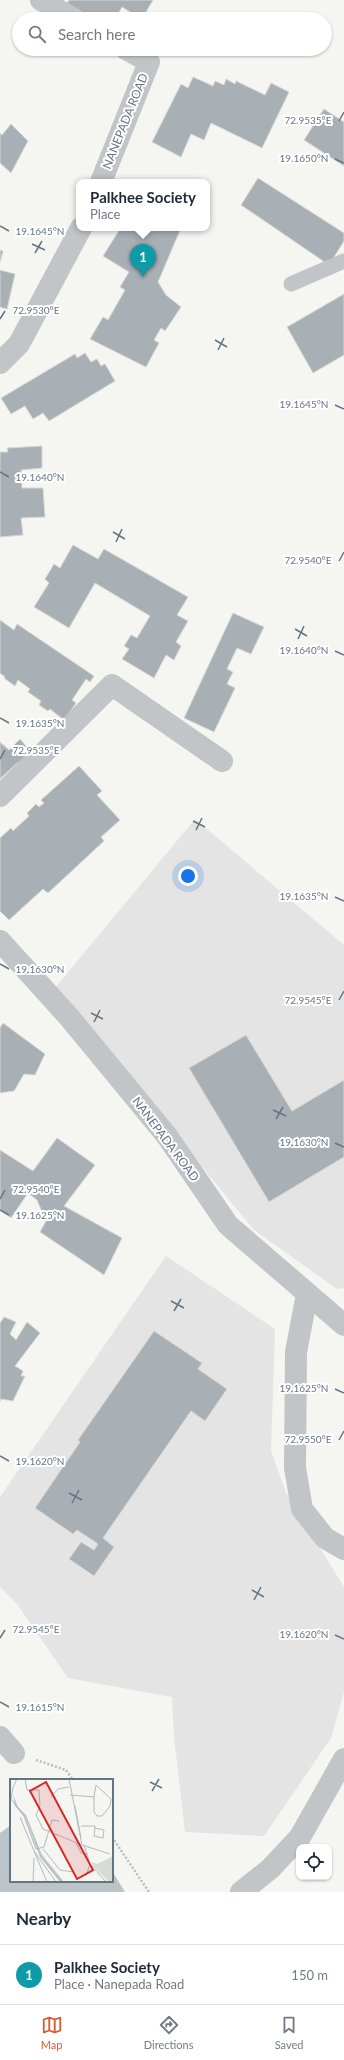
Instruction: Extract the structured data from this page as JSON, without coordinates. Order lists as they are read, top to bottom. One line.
{"streets":{"street":["NANEPADA ROAD"]},"page":{"search":"Search here","popup":["Palkhee Society","Place"],"pins":"1","heading":"Nearby","list":[{"mark":"1","name":"Palkhee Society","note":"Place · Nanepada Road","value":"150 m"}],"nav":["Map","Directions","Saved"]},"coordinates":["72.9535°E","19.1650°N","19.1645°N","72.9530°E","19.1640°N","72.9540°E","19.1635°N","19.1630°N","72.9545°E","19.1625°N","72.9550°E","19.1620°N","19.1615°N"]}
